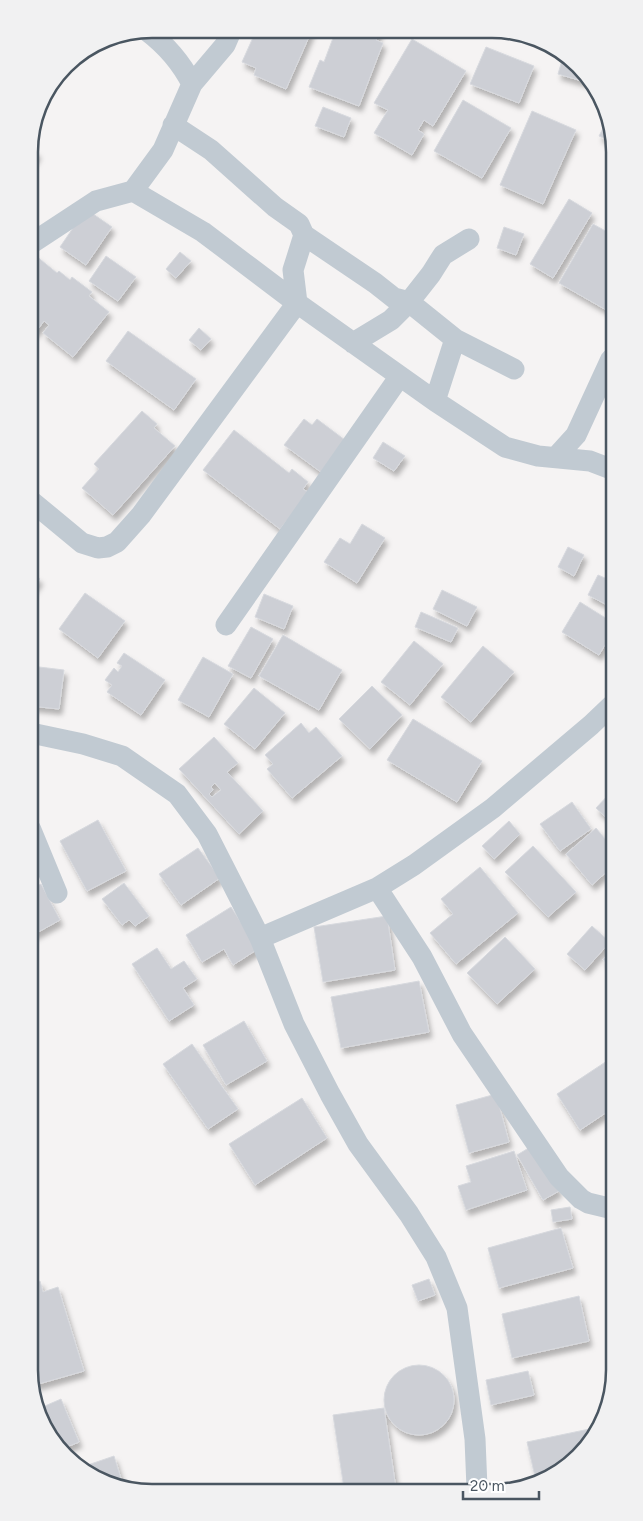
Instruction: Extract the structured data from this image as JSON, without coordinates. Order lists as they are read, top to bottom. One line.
{"scale_bar":"20 m"}
